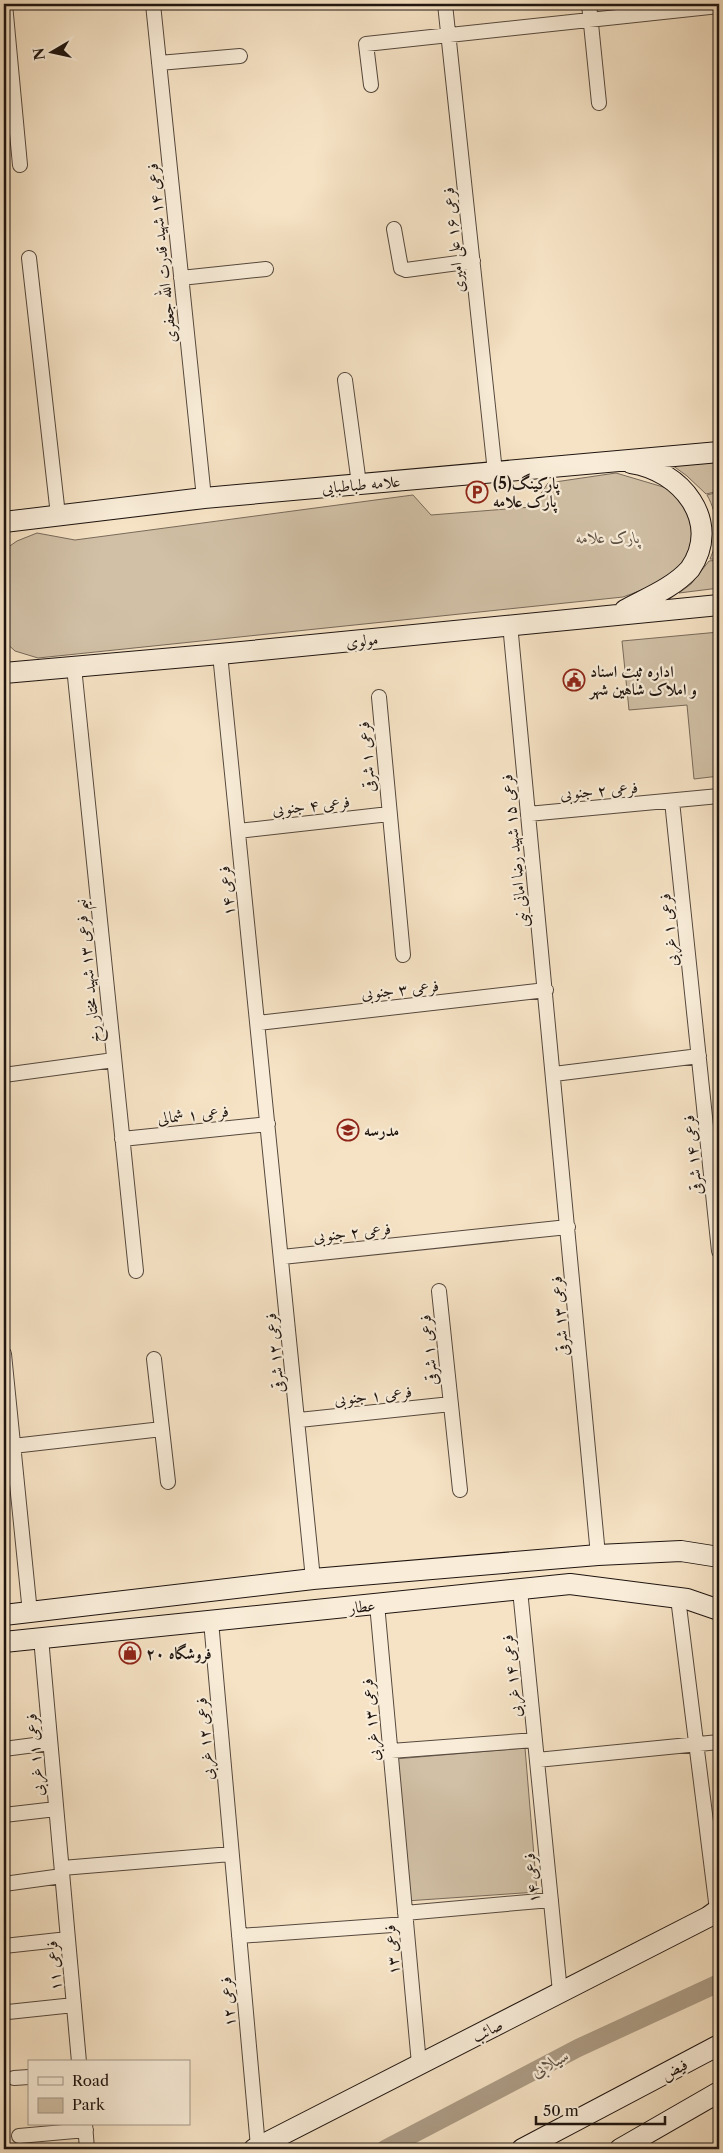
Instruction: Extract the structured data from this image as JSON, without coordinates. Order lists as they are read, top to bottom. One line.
{"streets":{"main road":["علامه طباطبایی","مولوی","عطار","صائب","فیض"],"street":["فرعی ۱۶ علی امیری","فرعی ۱۴ شهید قدرت الله جعفری","فرعی ۱ شرقی","فرعی ۲ جنوبی","فرعی ۴ جنوبی","فرعی ۱۵ شهید رضا امانی نبی","فرعی ۱۴","فرعی ۱ غربی","نیم فرعی ۱۳ شهید مختار رخ","فرعی ۳ جنوبی","فرعی ۱ شمالی","فرعی ۱۴ شرقی","فرعی ۱۳ شرقی","فرعی ۱۲ شرقی","فرعی ۱ جنوبی","فرعی ۱۴ غربی","فرعی ۱۳ غربی","فرعی ۱۲ غربی","فرعی ۱۱ غربی","فرعی ۱۳","فرعی ۱۱","فرعی ۱۲"]},"crossings":[["فرعی ۱۶ علی امیری","علامه طباطبایی"],["فرعی ۱۴ شهید قدرت الله جعفری","علامه طباطبایی"],["مولوی","فرعی ۱۵ شهید رضا امانی نبی"],["مولوی","فرعی ۱۴"],["مولوی","نیم فرعی ۱۳ شهید مختار رخ"],["فرعی ۱ شرقی","فرعی ۴ جنوبی"],["فرعی ۱ شرقی","فرعی ۱ جنوبی"],["فرعی ۲ جنوبی","فرعی ۱۵ شهید رضا امانی نبی"],["فرعی ۲ جنوبی","فرعی ۱ غربی"],["فرعی ۲ جنوبی","فرعی ۱۳ شرقی"],["فرعی ۲ جنوبی","فرعی ۱۲ شرقی"],["فرعی ۴ جنوبی","فرعی ۱۴"],["فرعی ۱۵ شهید رضا امانی نبی","فرعی ۳ جنوبی"],["فرعی ۱۵ شهید رضا امانی نبی","فرعی ۱۳ شرقی"],["فرعی ۱۴","فرعی ۳ جنوبی"],["فرعی ۱۴","فرعی ۱ شمالی"],["فرعی ۱۴","فرعی ۱۲ شرقی"],["فرعی ۱۴","فرعی ۱۴ غربی"],["فرعی ۱۴","صائب"],["فرعی ۱ غربی","فرعی ۱۴ شرقی"],["نیم فرعی ۱۳ شهید مختار رخ","فرعی ۱ شمالی"],["فرعی ۱ شمالی","فرعی ۱۲ شرقی"],["فرعی ۱۳ شرقی","عطار"],["فرعی ۱۲ شرقی","فرعی ۱ جنوبی"],["فرعی ۱۲ شرقی","عطار"],["عطار","فرعی ۱۴ غربی"],["عطار","فرعی ۱۳ غربی"],["عطار","فرعی ۱۲ غربی"],["عطار","فرعی ۱۱ غربی"],["فرعی ۱۳ غربی","فرعی ۱۳"],["فرعی ۱۲ غربی","فرعی ۱۲"],["فرعی ۱۱ غربی","فرعی ۱۱"],["فرعی ۱۳","صائب"],["فرعی ۱۲","صائب"]],"water":["سیلابی"],"parks":["پارک علامه"],"places":{"parking":["پارکینگ(5) پارک علامه"],"public building":["اداره ثبت اسناد و املاک شاهین شهر"],"school or university":["مدرسه"],"shop":["فروشگاه ۲۰"]},"legend":["Road","Park"],"scale_bar":"50 m","north":"left"}
